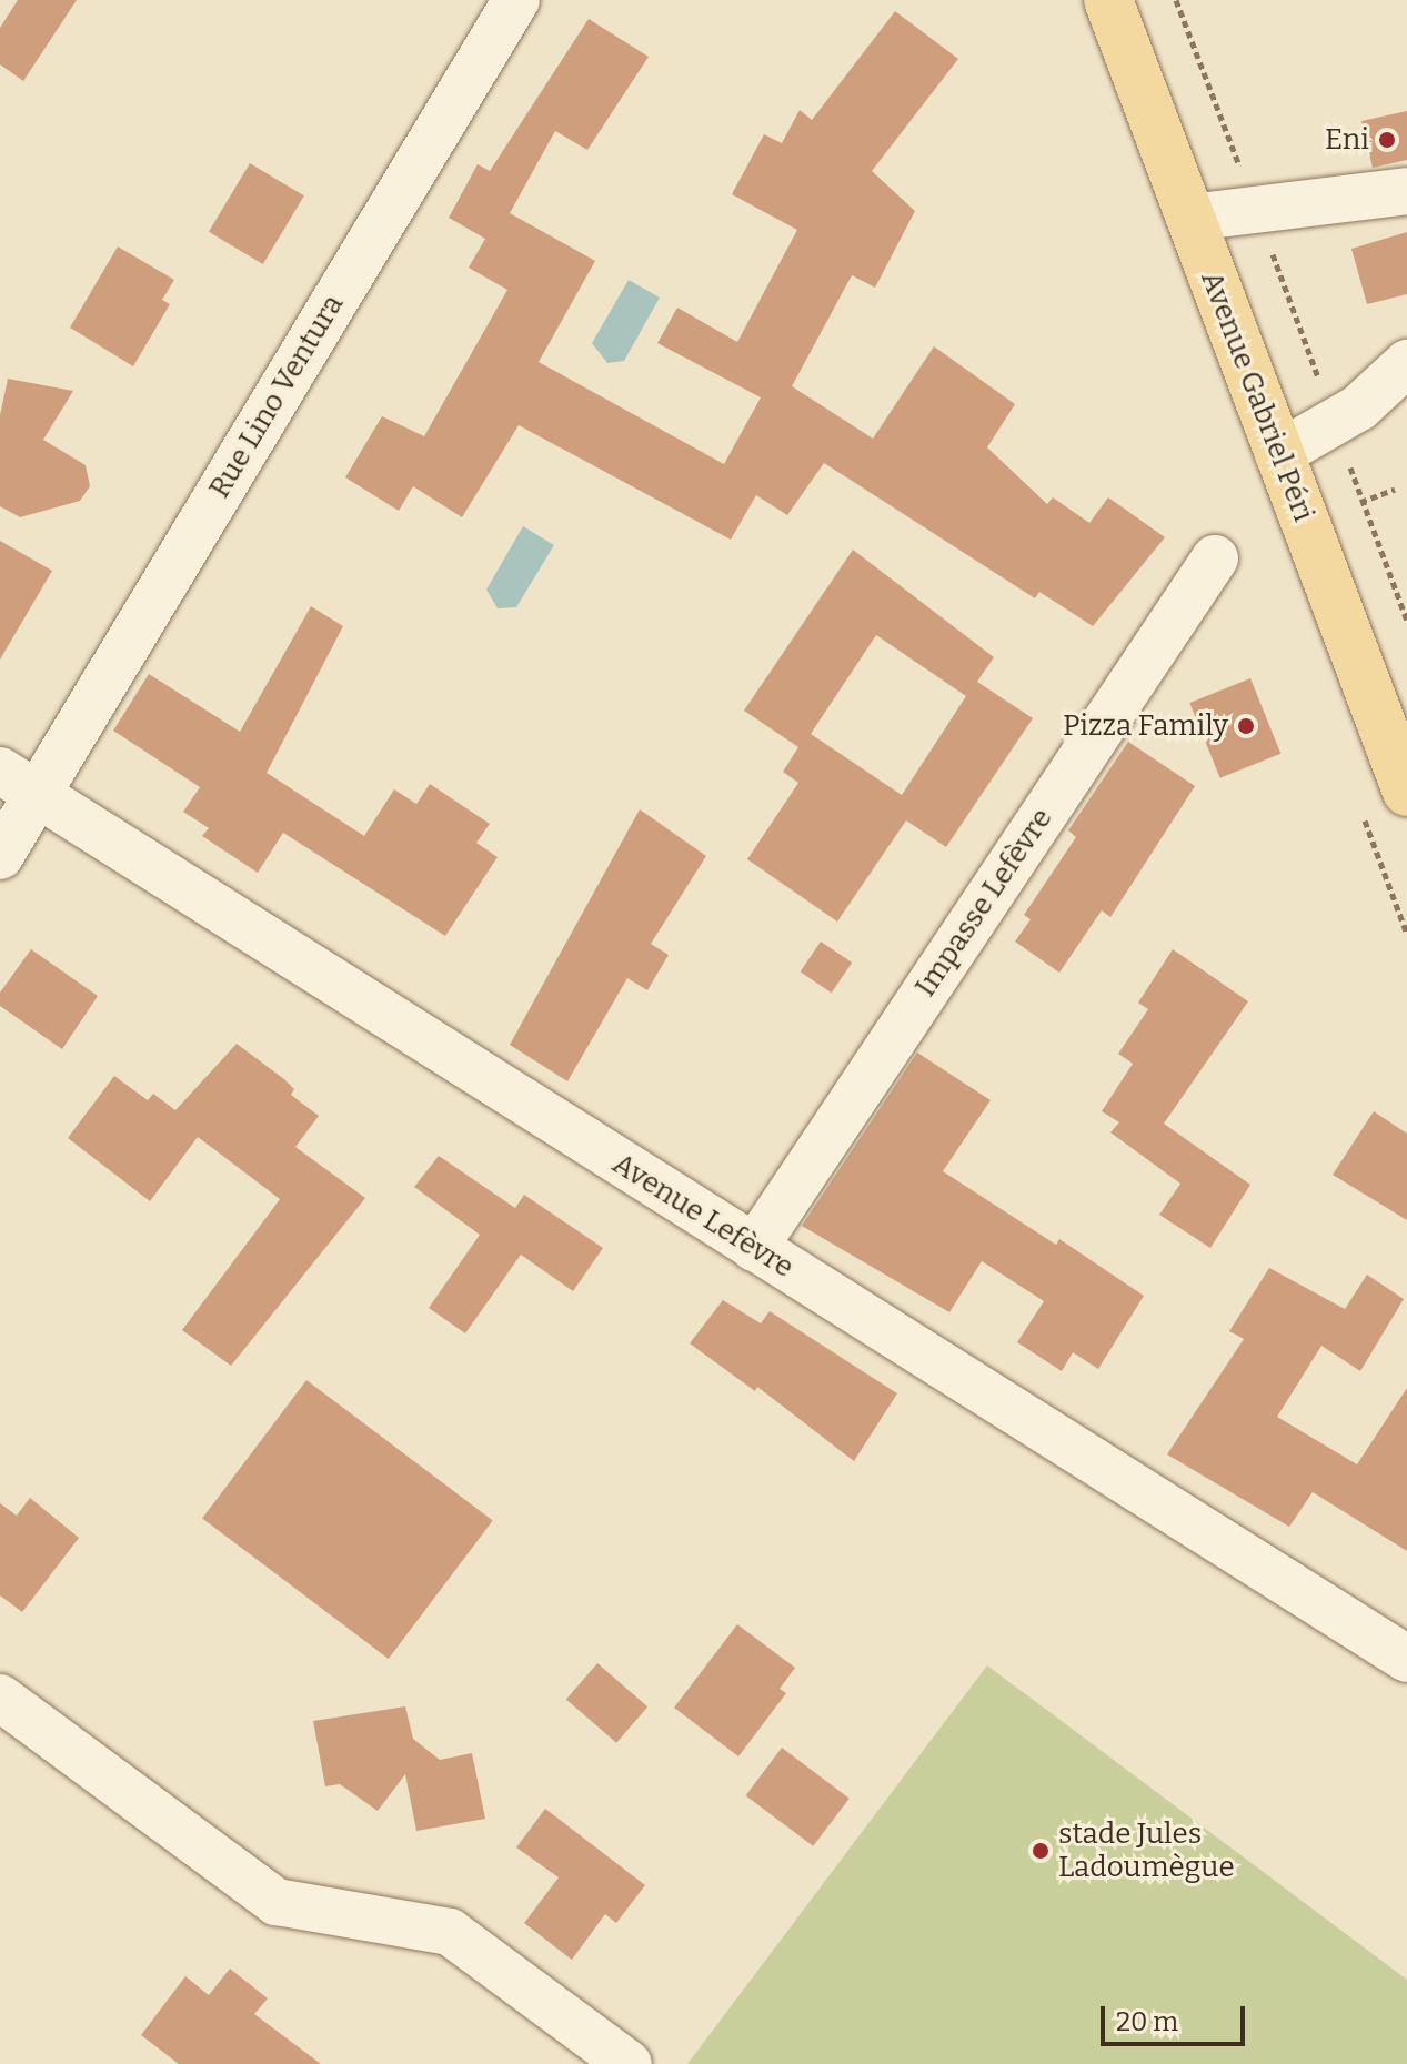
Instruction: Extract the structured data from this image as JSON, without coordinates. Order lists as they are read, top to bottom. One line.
{"streets":{"main road":["Avenue Gabriel Péri"],"street":["Rue Lino Ventura","Impasse Lefèvre","Avenue Lefèvre"]},"crossings":[["Rue Lino Ventura","Avenue Lefèvre"],["Impasse Lefèvre","Avenue Lefèvre"]],"places":["Eni","Pizza Family","stade Jules Ladoumègue"],"scale_bar":"20 m"}
